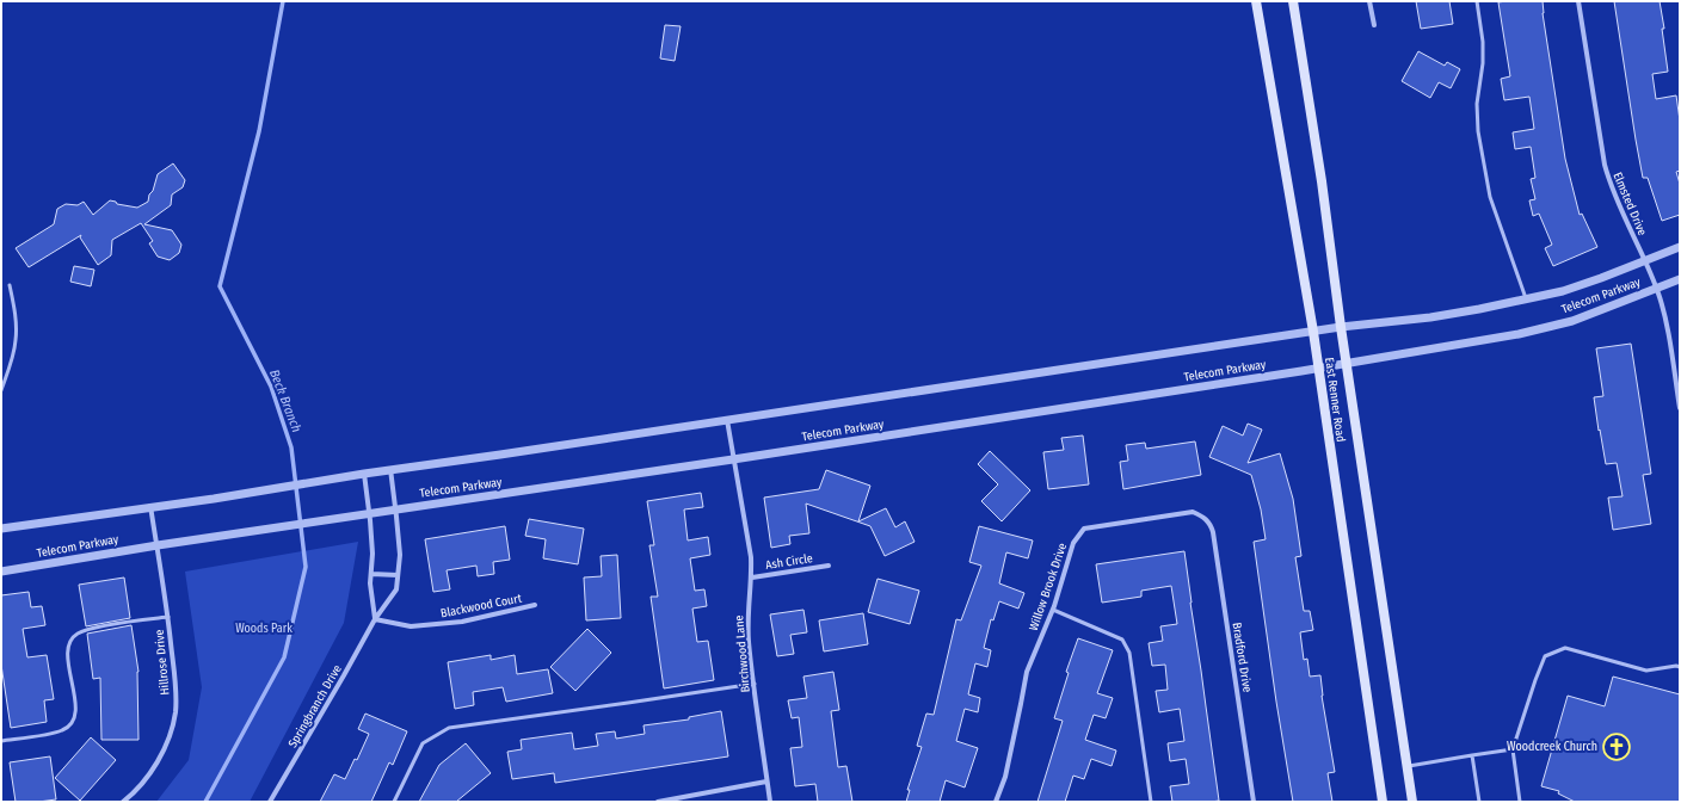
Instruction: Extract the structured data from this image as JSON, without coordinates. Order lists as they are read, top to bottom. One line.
{"streets":{"main road":["East Renner Road"],"street":["Elmsted Drive","Telecom Parkway","Ash Circle","Willow Brook Drive","Blackwood Court","Birchwood Lane","Bradford Drive","Hillrose Drive","Springbranch Drive"]},"crossings":[["Elmsted Drive","Telecom Parkway"],["Telecom Parkway","East Renner Road"],["Telecom Parkway","Birchwood Lane"],["Telecom Parkway","Hillrose Drive"],["Telecom Parkway","Springbranch Drive"],["Ash Circle","Birchwood Lane"],["Willow Brook Drive","Bradford Drive"],["Blackwood Court","Springbranch Drive"]],"water":["Beck Branch"],"parks":["Woods Park"],"places":{"church":["Woodcreek Church"]}}
